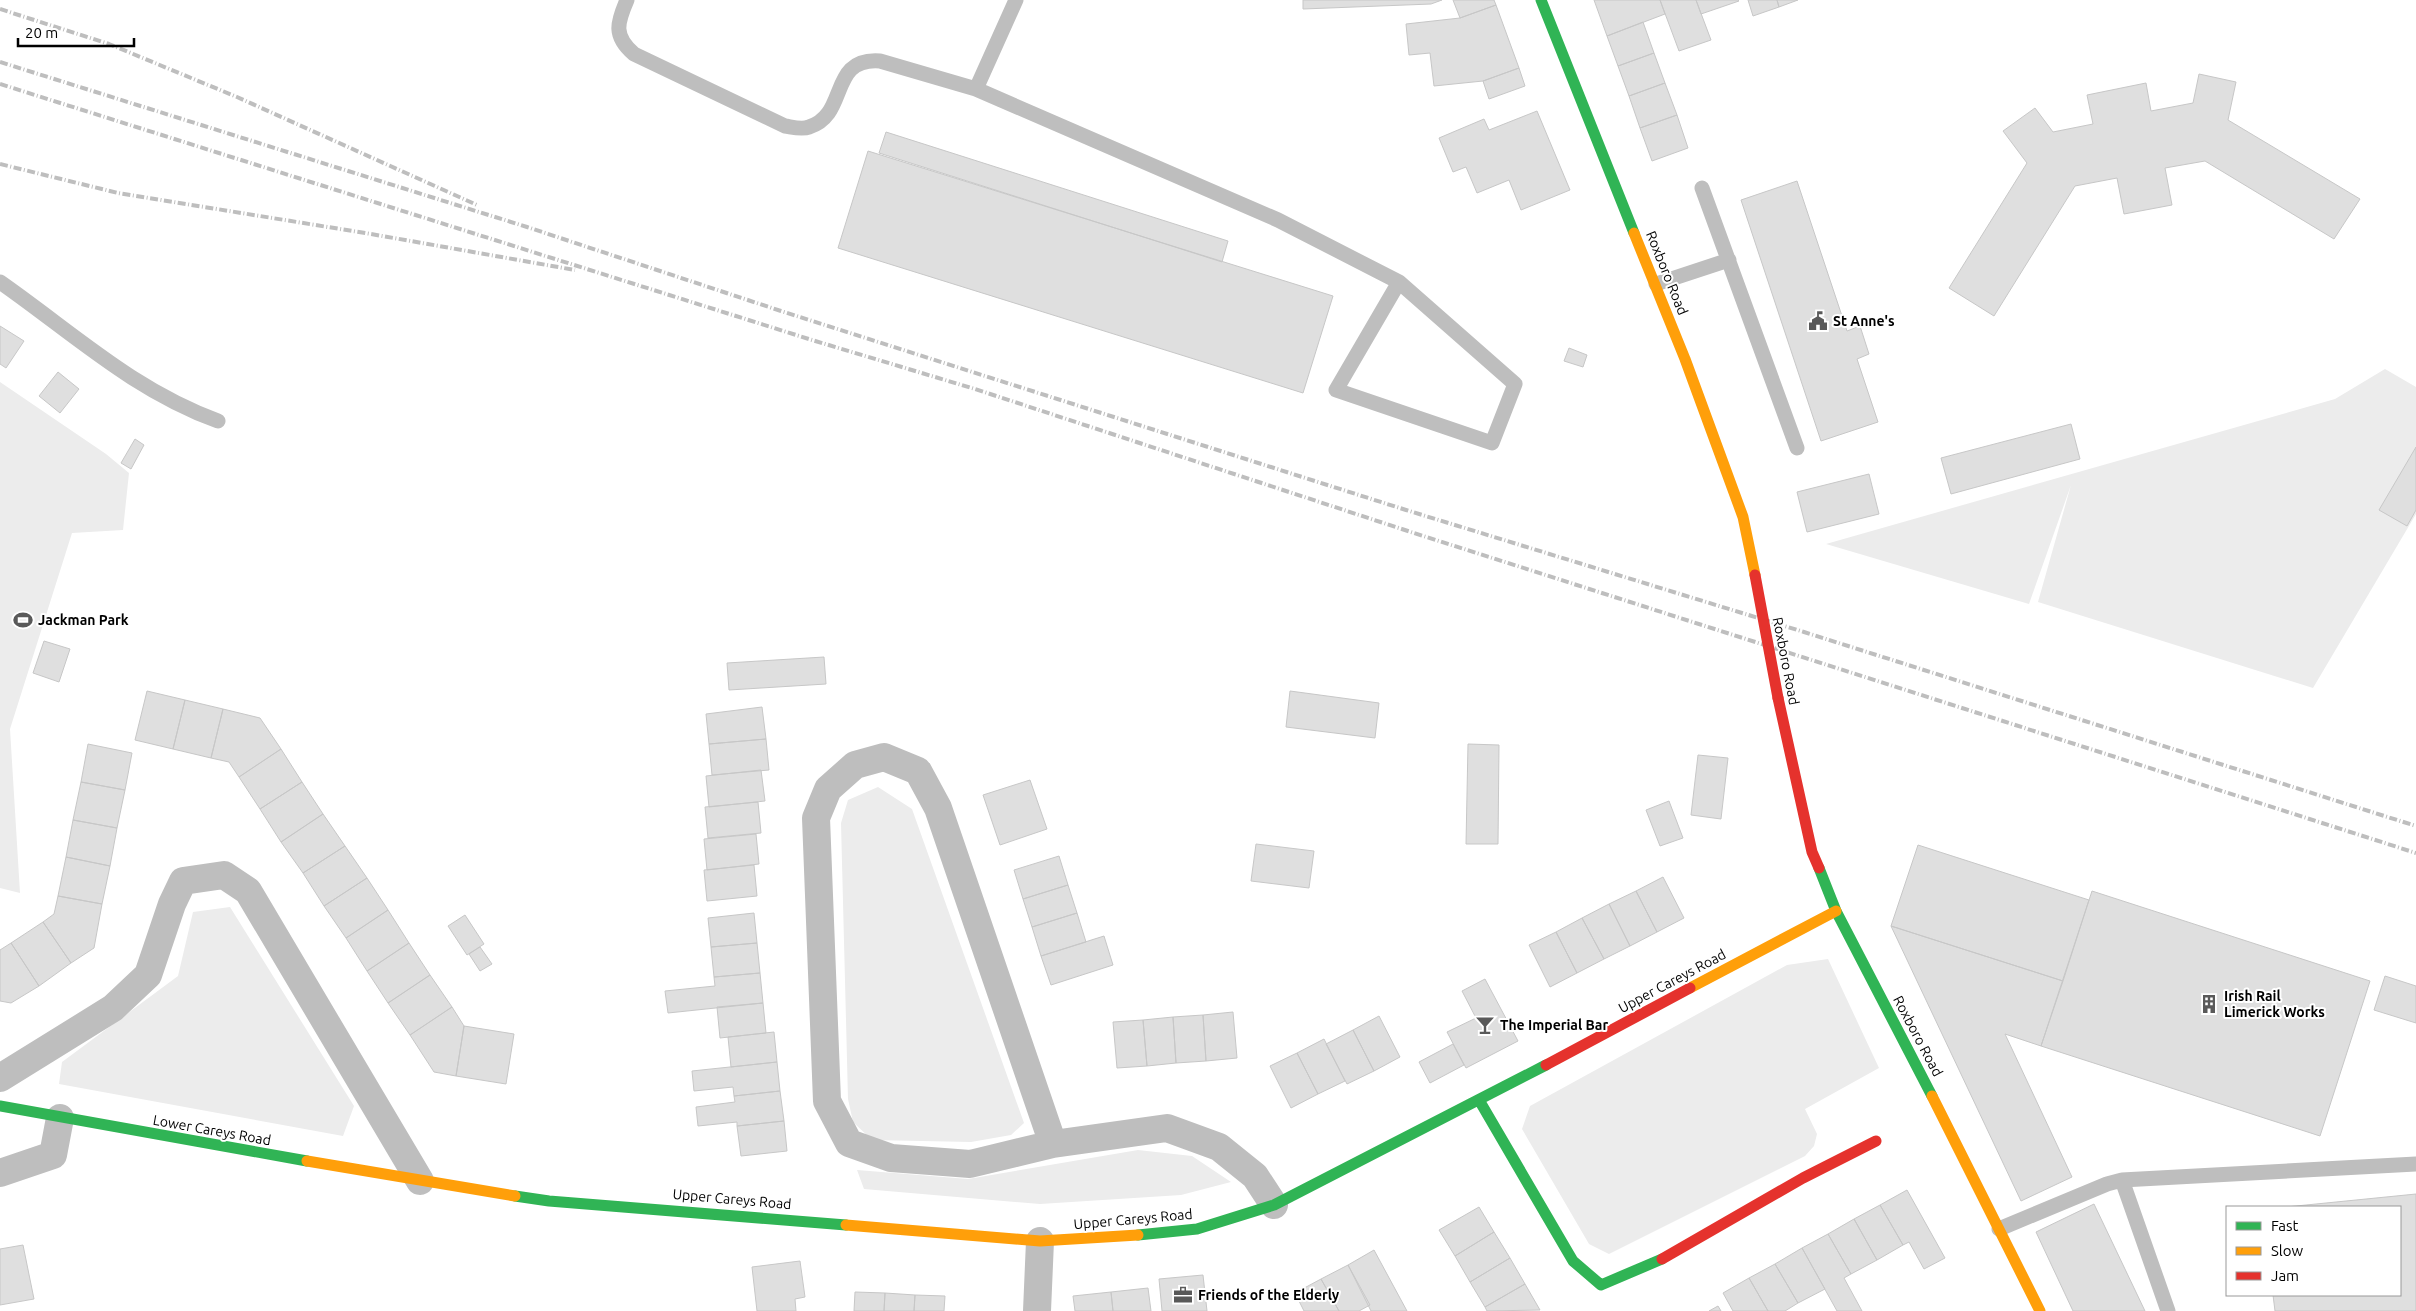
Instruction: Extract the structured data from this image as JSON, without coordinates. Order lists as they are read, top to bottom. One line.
{"streets":{"street":["Roxboro Road","Upper Careys Road","Lower Careys Road"]},"crossings":[["Roxboro Road","Upper Careys Road"],["Upper Careys Road","Lower Careys Road"]],"places":{"public building":["St Anne's"],"sports":["Jackman Park"],"building":["Irish Rail Limerick Works"],"bar":["The Imperial Bar"],"office":["Friends of the Elderly"]},"legend":["Fast","Slow","Jam"],"scale_bar":"20 m"}
